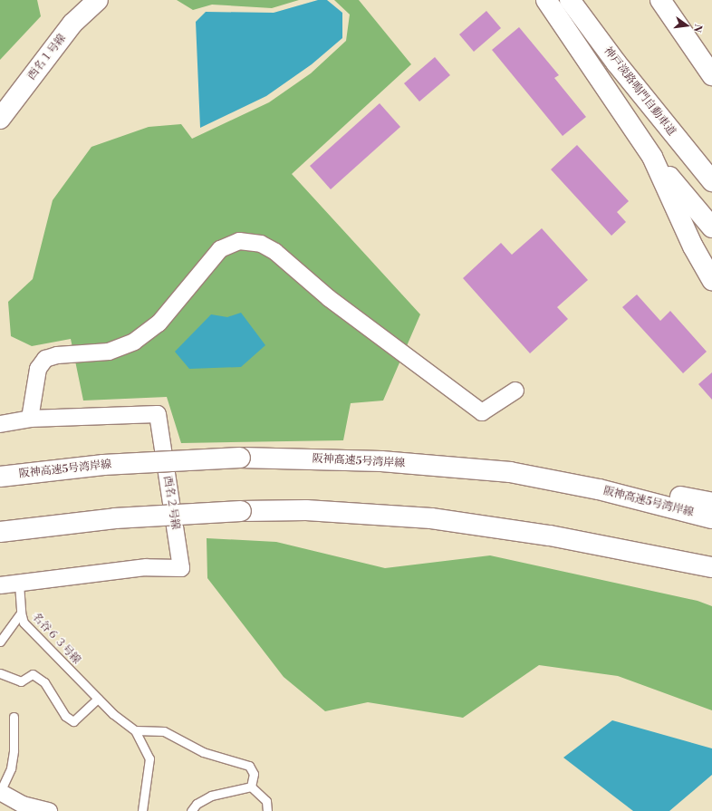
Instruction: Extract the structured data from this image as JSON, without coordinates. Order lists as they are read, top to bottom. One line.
{"streets":{"main road":["西名１号線","神戸淡路鳴門自動車道","阪神高速5号湾岸線"],"street":["西名２号線"],"lane":["名谷６３号線"]},"crossings":[["西名２号線","名谷６３号線"]],"north":"right"}
